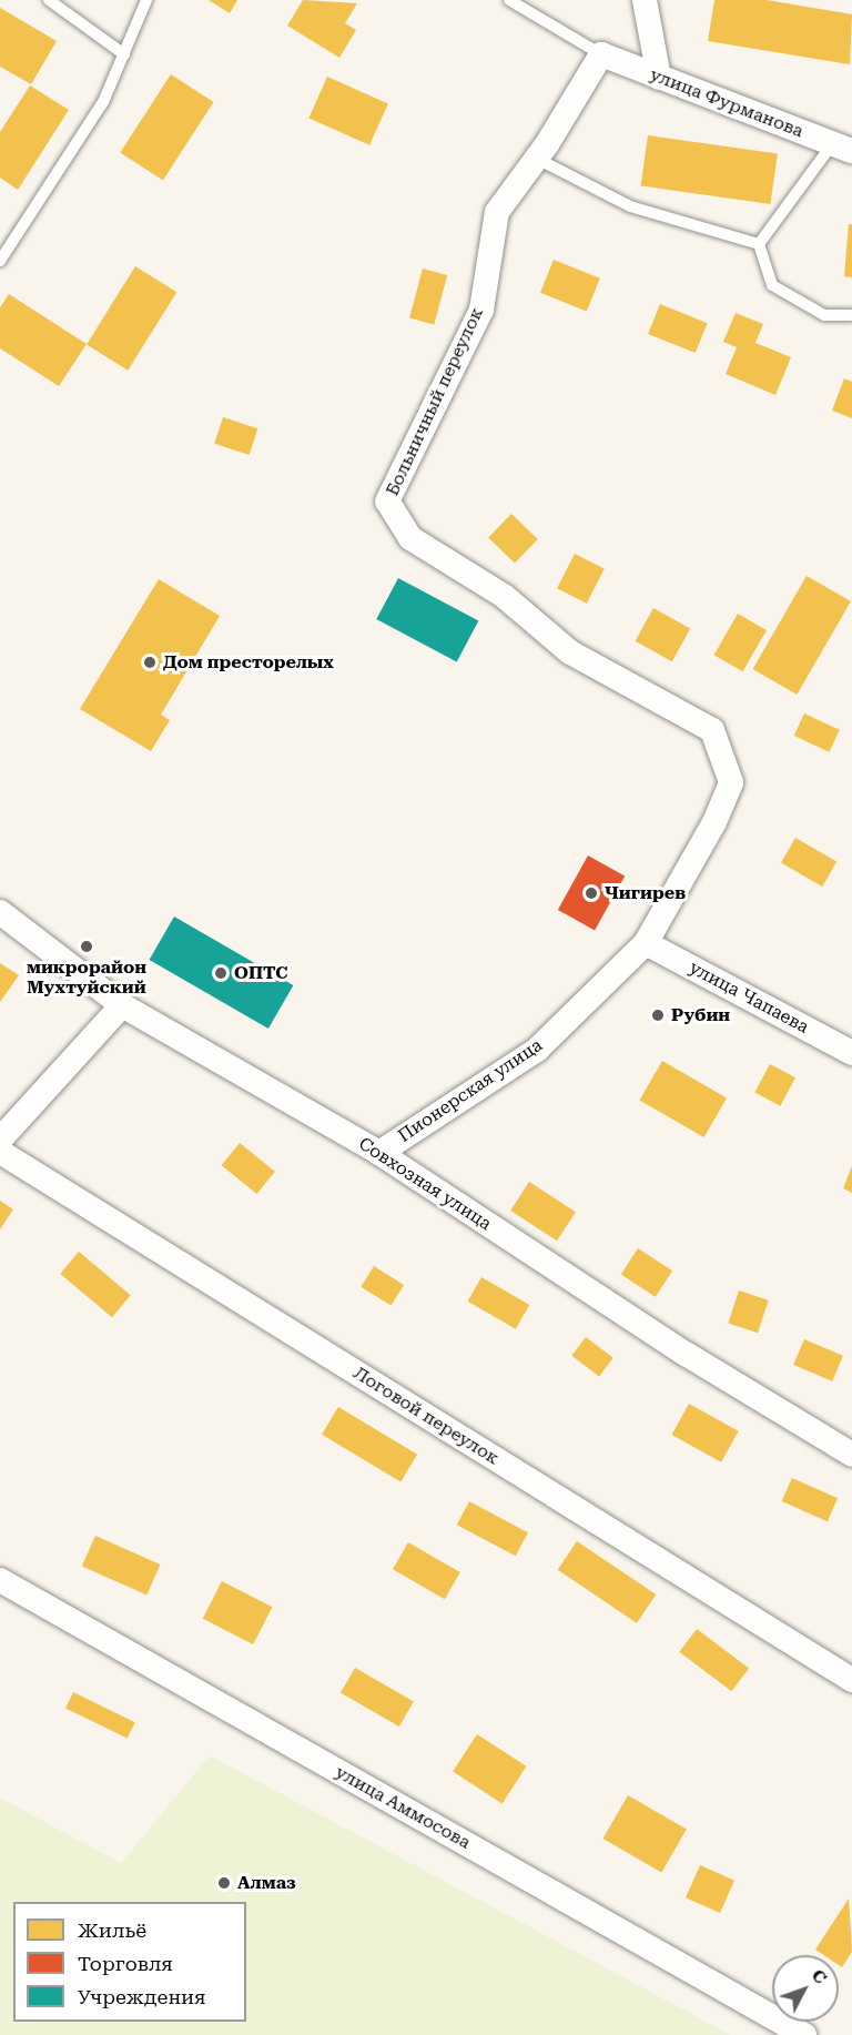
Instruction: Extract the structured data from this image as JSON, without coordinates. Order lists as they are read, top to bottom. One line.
{"streets":{"street":["улица Фурманова","Больничный переулок","улица Чапаева","Пионерская улица","Совхозная улица","Логовой переулок","улица Аммосова"]},"crossings":[["улица Фурманова","Больничный переулок"],["Больничный переулок","улица Чапаева"],["Больничный переулок","Пионерская улица"],["улица Чапаева","Пионерская улица"],["Пионерская улица","Совхозная улица"]],"places":["Дом престорелых","Чигирев","микрорайон Мухтуйский","ОПТС","Рубин","Алмаз"],"legend":["Жильё","Торговля","Учреждения"],"north":"top right"}
